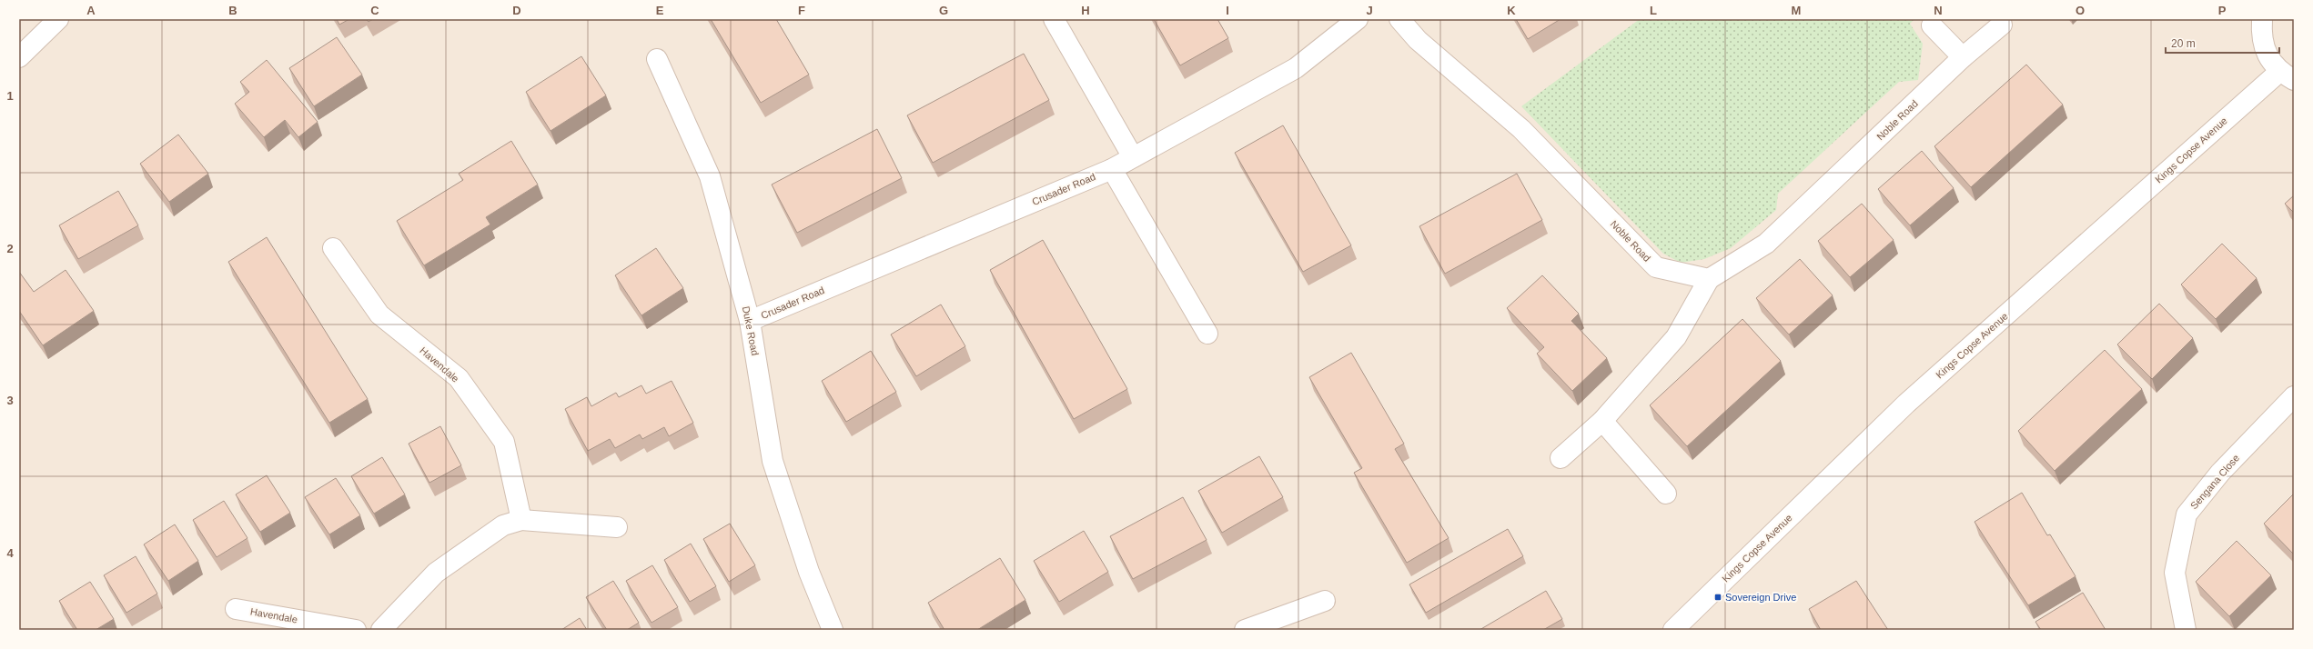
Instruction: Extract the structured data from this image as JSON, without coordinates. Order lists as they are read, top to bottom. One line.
{"streets":{"street":["Noble Road","Kings Copse Avenue","Crusader Road","Duke Road","Havendale","Sengana Close"]},"crossings":[["Crusader Road","Duke Road"]],"places":{"transit":["Sovereign Drive"]},"scale_bar":"20 m","grid":{"columns":["A","B","C","D","E","F","G","H","I","J","K","L","M","N","O","P"],"rows":["1","2","3","4"]}}
